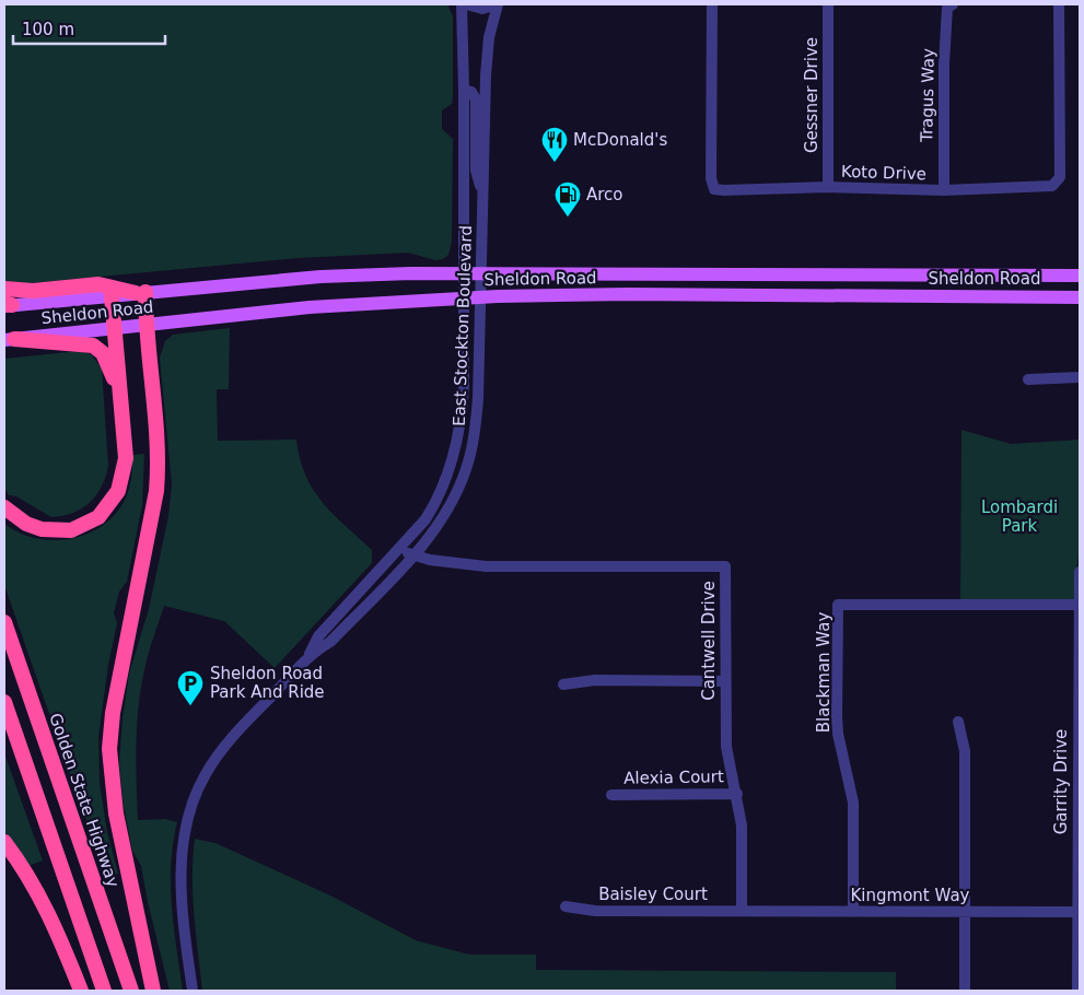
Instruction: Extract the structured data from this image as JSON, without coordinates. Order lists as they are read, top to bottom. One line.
{"streets":{"highway":["Golden State Highway"],"main road":["Sheldon Road"],"street":["Gessner Drive","Tragus Way","Koto Drive","East Stockton Boulevard","Cantwell Drive","Blackman Way","Alexia Court","Garrity Drive","Baisley Court","Kingmont Way"]},"crossings":[["Gessner Drive","Koto Drive"],["Tragus Way","Koto Drive"],["Sheldon Road","East Stockton Boulevard"],["East Stockton Boulevard","Cantwell Drive"],["Cantwell Drive","Alexia Court"],["Cantwell Drive","Baisley Court"],["Cantwell Drive","Kingmont Way"],["Blackman Way","Garrity Drive"],["Blackman Way","Kingmont Way"],["Garrity Drive","Kingmont Way"],["Baisley Court","Kingmont Way"]],"parks":["Lombardi Park"],"places":{"restaurant":["McDonald's"],"fuel station":["Arco"],"parking":["Sheldon Road Park And Ride"]},"scale_bar":"100 m"}
